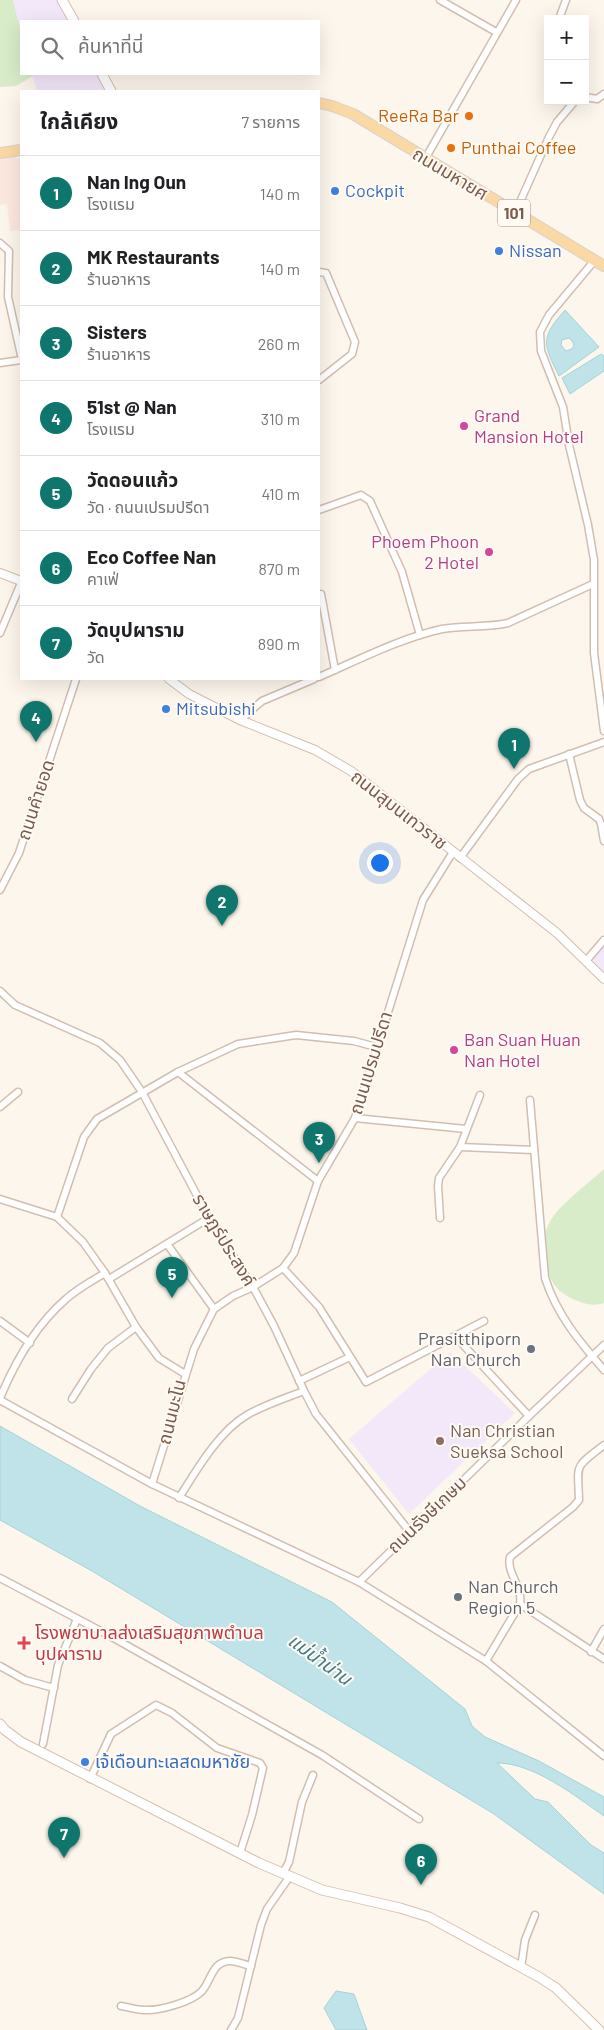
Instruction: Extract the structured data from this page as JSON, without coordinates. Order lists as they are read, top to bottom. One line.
{"streets":{"main road":["ถนนมหายศ","101"],"street":["ถนนคำยอด","ถนนสุมนเทวราช","ถนนเปรมปรีดา","ราษฎร์ประสงค์","ถนนมะโน","ถนนรังษีเกษม"]},"crossings":[["ถนนสุมนเทวราช","ถนนเปรมปรีดา"],["ถนนเปรมปรีดา","ราษฎร์ประสงค์"],["ถนนเปรมปรีดา","ถนนมะโน"],["ราษฎร์ประสงค์","ถนนรังษีเกษม"]],"water":["แม่น้ำน่าน"],"places":{"other":["ReeRa Bar","Punthai Coffee","Cockpit","Nissan","Grand Mansion Hotel","Phoem Phoon 2 Hotel","Mitsubishi","Ban Suan Huan Nan Hotel","Prasitthiporn Nan Church","Nan Christian Sueksa School","Nan Church Region 5","เจ้เดือนทะเลสดมหาชัย"],"health":["โรงพยาบาลส่งเสริมสุขภาพตำบล บุปผาราม"]},"page":{"map_buttons":["+","−"],"search":"ค้นหาที่นี่","heading":["ใกล้เคียง","7 รายการ"],"list":[{"mark":"1","name":"Nan Ing Oun","note":"โรงแรม","value":"140 m"},{"mark":"2","name":"MK Restaurants","note":"ร้านอาหาร","value":"140 m"},{"mark":"3","name":"Sisters","note":"ร้านอาหาร","value":"260 m"},{"mark":"4","name":"51st @ Nan","note":"โรงแรม","value":"310 m"},{"mark":"5","name":"วัดดอนแก้ว","note":"วัด · ถนนเปรมปรีดา","value":"410 m"},{"mark":"6","name":"Eco Coffee Nan","note":"คาเฟ่","value":"870 m"},{"mark":"7","name":"วัดบุปผาราม","note":"วัด","value":"890 m"}],"pins":["4","1","2","3","5","7","6"]}}
